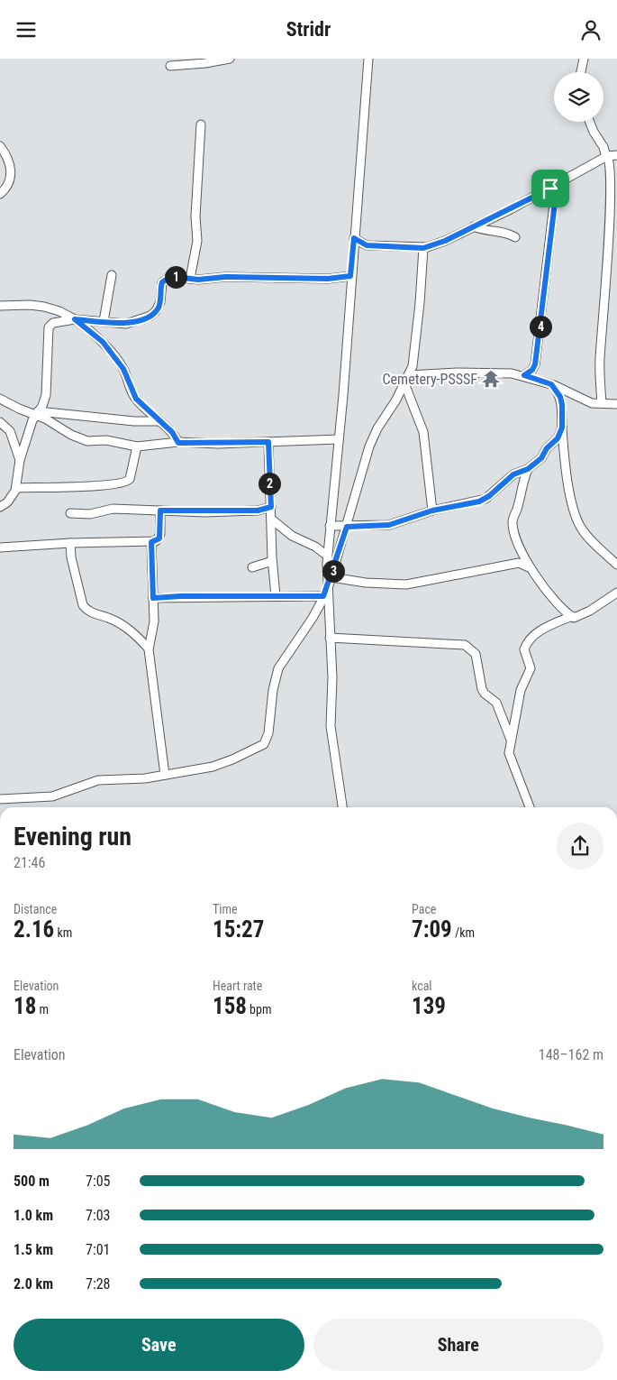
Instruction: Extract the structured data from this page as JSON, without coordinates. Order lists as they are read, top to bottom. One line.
{"places":{"temple":["Cemetery-PSSSF"]},"page":{"header":"Stridr","pins":["1","4","2","3"],"heading":["Evening run","21:46"],"stats":[["Distance","2.16 km"],["Time","15:27"],["Pace","7:09 /km"],["Elevation","18 m"],["Heart rate","158 bpm"],["kcal","139"]],"chart":["Elevation","148–162 m"],"list":[{"name":"500 m","note":"7:05"},{"name":"1.0 km","note":"7:03"},{"name":"1.5 km","note":"7:01"},{"name":"2.0 km","note":"7:28"}],"buttons":["Save","Share"]}}
